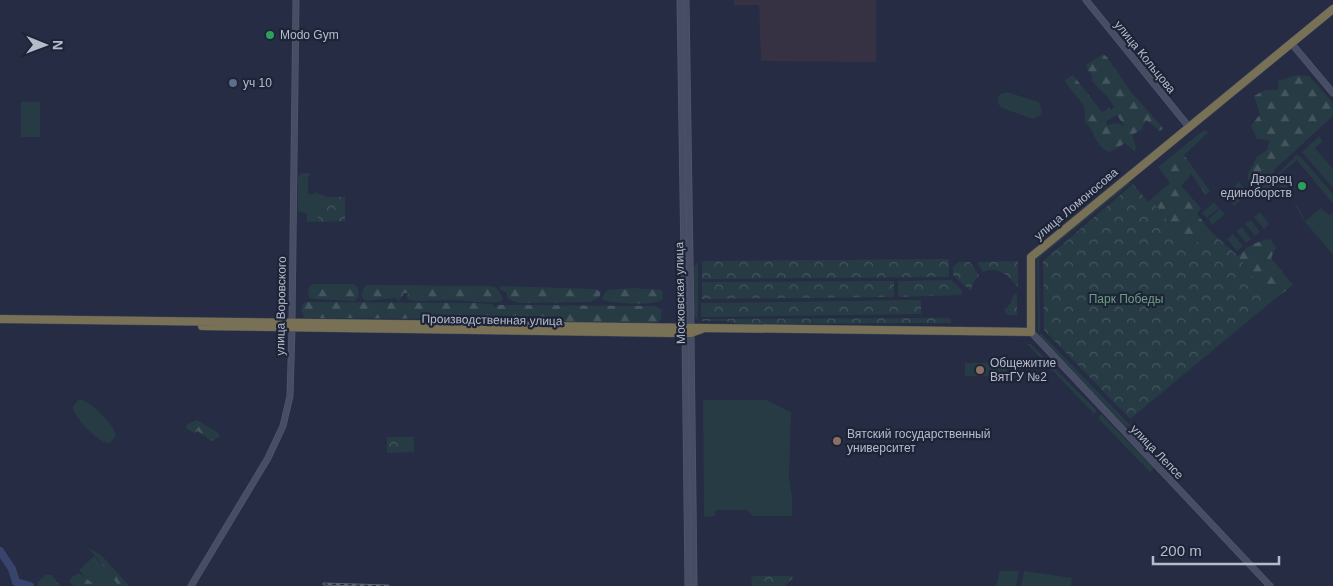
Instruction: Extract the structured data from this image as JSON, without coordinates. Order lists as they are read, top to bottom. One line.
{"streets":{"highway":["улица Ломоносова","Производственная улица"],"main road":["улица Кольцова","Московская улица","улица Воровского","улица Лепсе"]},"crossings":[["улица Кольцова","улица Ломоносова"],["улица Ломоносова","улица Лепсе"],["Московская улица","Производственная улица"],["улица Воровского","Производственная улица"]],"parks":["Парк Победы"],"places":["Modo Gym","уч 10","Дворец единоборств","Общежитие ВятГУ №2","Вятский государственный университет"],"scale_bar":"200 m","north":"right"}
